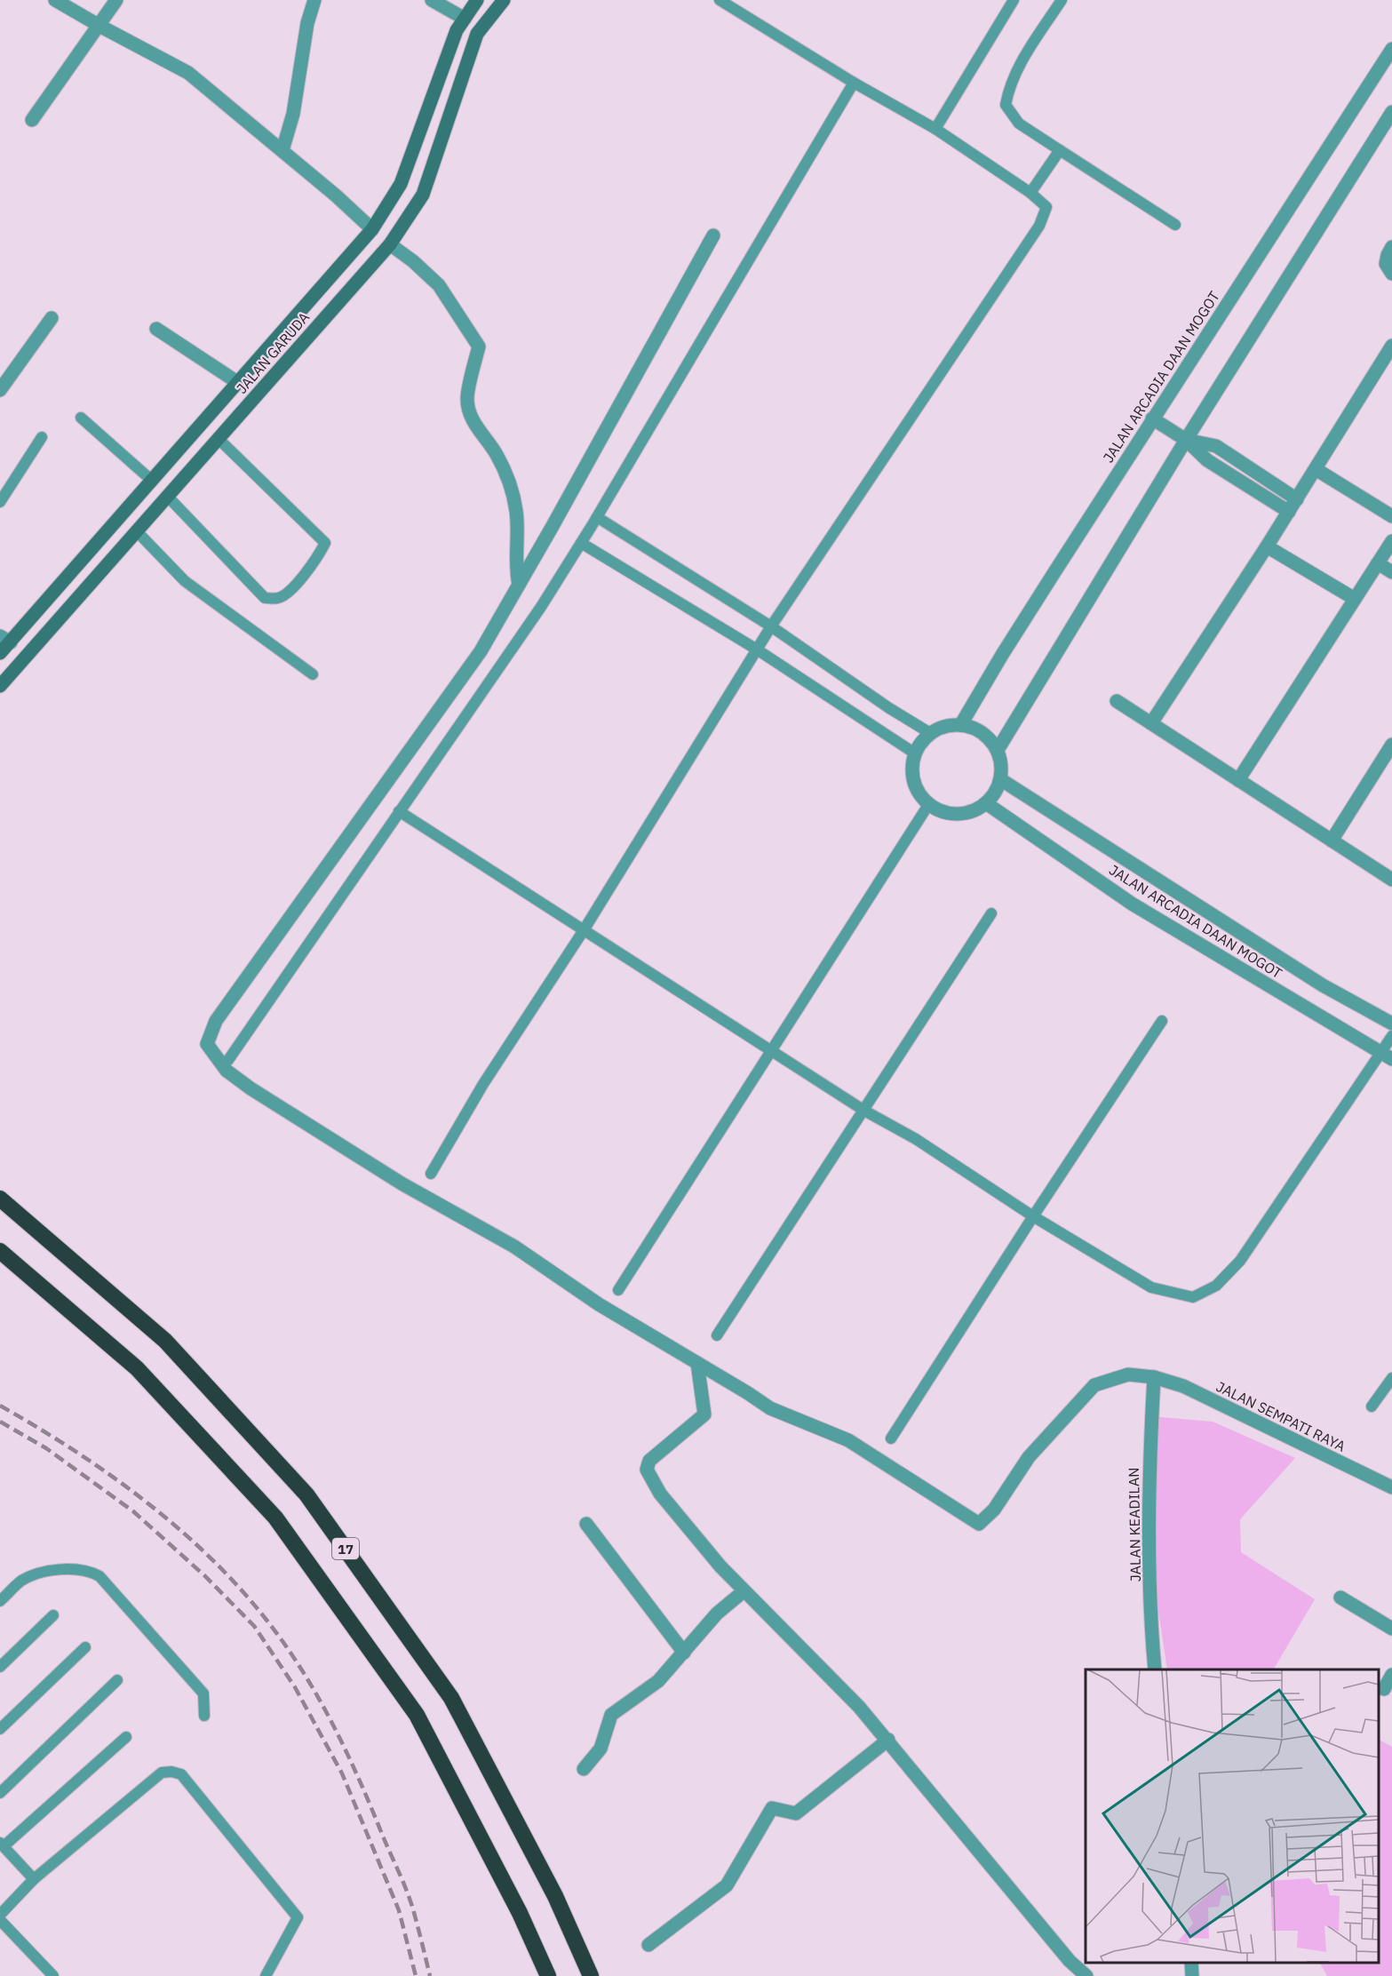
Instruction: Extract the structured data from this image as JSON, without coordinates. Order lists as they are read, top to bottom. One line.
{"streets":{"highway":["17"],"main road":["JALAN GARUDA"],"street":["JALAN ARCADIA DAAN MOGOT","JALAN SEMPATI RAYA","JALAN KEADILAN"]},"crossings":[["JALAN SEMPATI RAYA","JALAN KEADILAN"]]}
